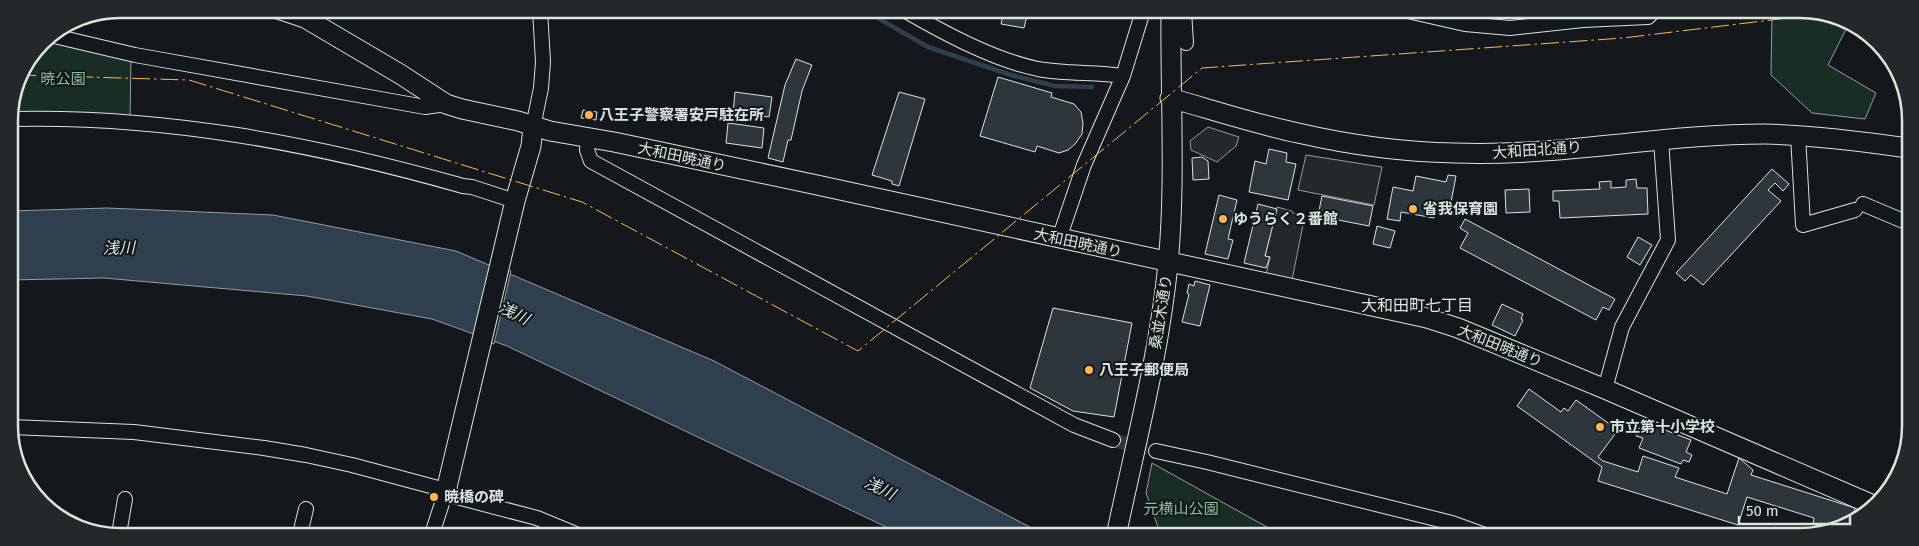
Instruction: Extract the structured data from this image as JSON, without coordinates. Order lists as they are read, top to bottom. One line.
{"streets":{"street":["大和田北通り","大和田暁通り","桑並木通り"]},"crossings":[["大和田北通り","桑並木通り"],["大和田暁通り","桑並木通り"]],"districts":["大和田町七丁目"],"water":["浅川"],"parks":["暁公園","元横山公園"],"places":["八王子警察署安戸駐在所","省我保育園","ゆうらく２番館","八王子郵便局","市立第十小学校","暁橋の碑"],"scale_bar":"50 m"}
